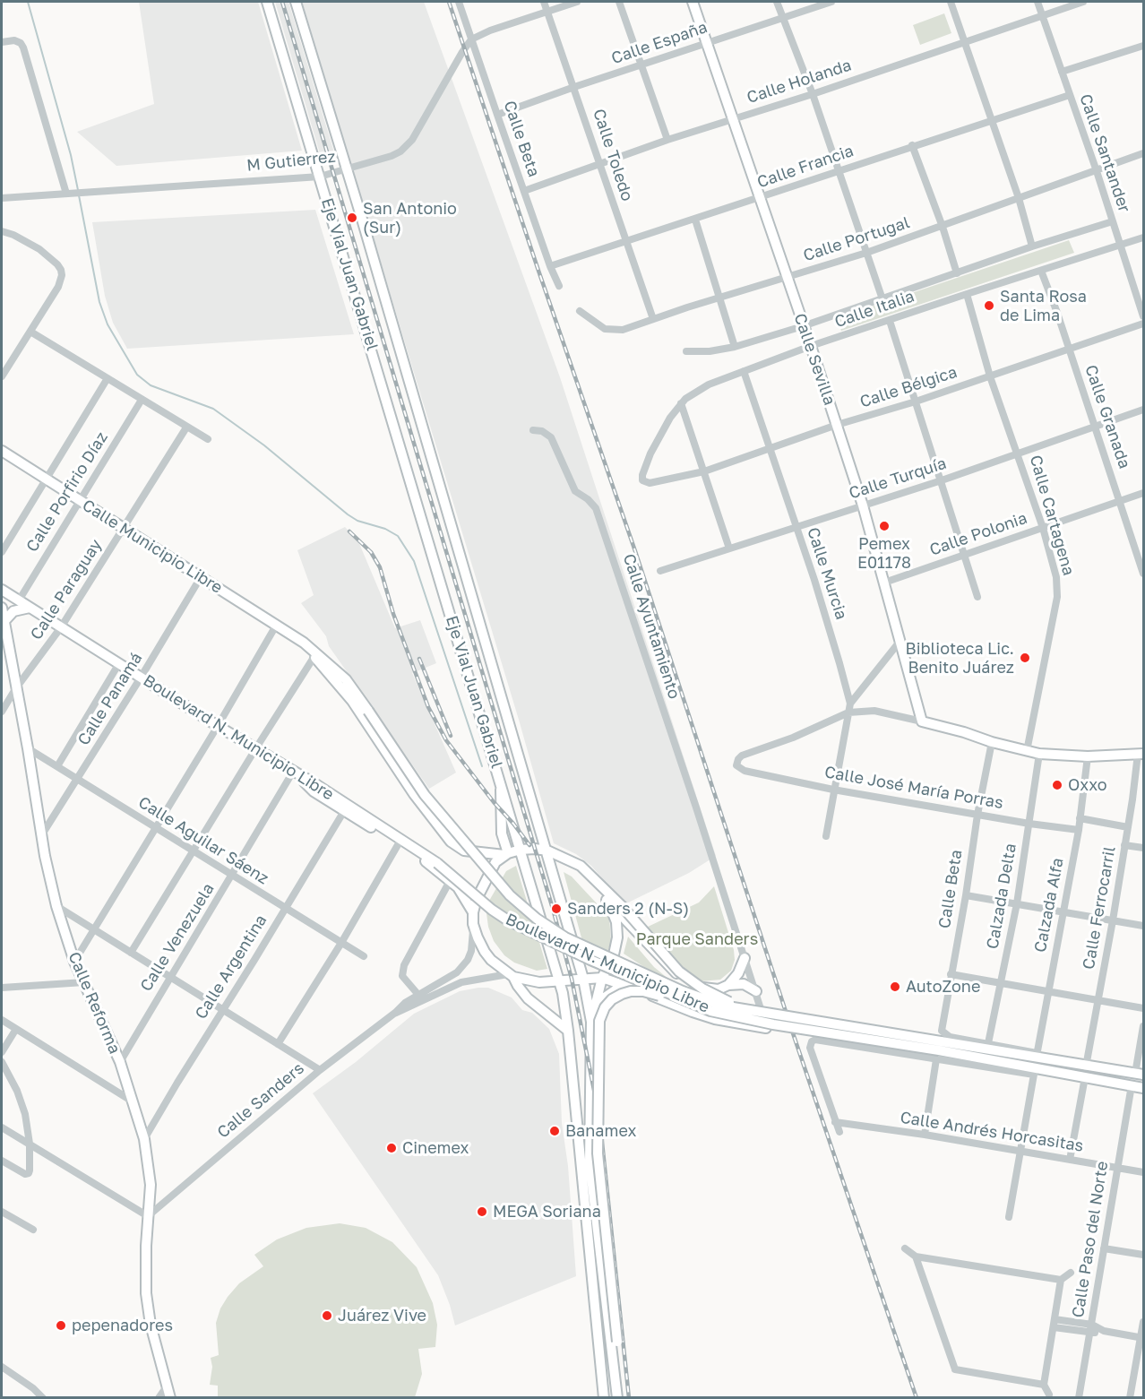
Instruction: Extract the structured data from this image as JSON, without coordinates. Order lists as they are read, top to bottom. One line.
{"streets":{"main road":["Eje Vial Juan Gabriel","Calle Sevilla","Calle Municipio Libre","Boulevard N. Municipio Libre","Calle Reforma"],"street":["Calle España","Calle Holanda","Calle Beta","Calle Santander","Calle Toledo","M Gutierrez","Calle Francia","Calle Portugal","Calle Italia","Calle Bélgica","Calle Granada","Calle Turquía","Calle Porfirio Díaz","Calle Cartagena","Calle Polonia","Calle Murcia","Calle Paraguay","Calle Ayuntamiento","Calle Panamá","Calle José María Porras","Calle Aguilar Sáenz","Calzada Delta","Calzada Alfa","Calle Ferrocarril","Calle Venezuela","Calle Argentina","Calle Sanders","Calle Andrés Horcasitas","Calle Paso del Norte"]},"crossings":[["Calle España","Calle Beta"],["Calle España","Calle Toledo"],["Calle España","Calle Sevilla"],["Calle Holanda","Calle Beta"],["Calle Holanda","Calle Santander"],["Calle Holanda","Calle Toledo"],["Calle Holanda","Calle Sevilla"],["Calle Beta","M Gutierrez"],["Calle Beta","Calle Francia"],["Calle Beta","Boulevard N. Municipio Libre"],["Calle Beta","Calle José María Porras"],["Calle Beta","Calle Andrés Horcasitas"],["Calle Santander","Calle Francia"],["Calle Santander","Calle Portugal"],["Calle Santander","Calle Italia"],["Calle Toledo","Calle Francia"],["Calle Toledo","Calle Portugal"],["M Gutierrez","Eje Vial Juan Gabriel"],["Calle Francia","Calle Sevilla"],["Calle Portugal","Calle Sevilla"],["Calle Italia","Calle Sevilla"],["Calle Italia","Calle Bélgica"],["Calle Italia","Calle Granada"],["Calle Italia","Calle Cartagena"],["Calle Italia","Calle Murcia"],["Calle Sevilla","Calle Bélgica"],["Calle Sevilla","Calle Turquía"],["Calle Sevilla","Calle Polonia"],["Calle Bélgica","Calle Granada"],["Calle Bélgica","Calle Cartagena"],["Calle Bélgica","Calle Murcia"],["Calle Granada","Calle Turquía"],["Calle Granada","Calle Polonia"],["Calle Turquía","Calle Cartagena"],["Calle Turquía","Calle Murcia"],["Calle Porfirio Díaz","Calle Municipio Libre"],["Calle Porfirio Díaz","Boulevard N. Municipio Libre"],["Calle Cartagena","Calle Polonia"],["Calle Municipio Libre","Calle Paraguay"],["Calle Municipio Libre","Calle Panamá"],["Calle Municipio Libre","Boulevard N. Municipio Libre"],["Calle Murcia","Calle José María Porras"],["Calle Paraguay","Boulevard N. Municipio Libre"],["Calle Paraguay","Calle Reforma"],["Calle Panamá","Boulevard N. Municipio Libre"],["Calle Panamá","Calle Aguilar Sáenz"],["Calle Panamá","Calle Reforma"],["Boulevard N. Municipio Libre","Calzada Alfa"],["Boulevard N. Municipio Libre","Calle Ferrocarril"],["Boulevard N. Municipio Libre","Calle Venezuela"],["Boulevard N. Municipio Libre","Calle Paso del Norte"],["Calle José María Porras","Calzada Delta"],["Calle José María Porras","Calzada Alfa"],["Calle Aguilar Sáenz","Calle Venezuela"],["Calle Aguilar Sáenz","Calle Argentina"],["Calle Aguilar Sáenz","Calle Reforma"],["Calzada Alfa","Calle Andrés Horcasitas"],["Calle Venezuela","Calle Reforma"],["Calle Argentina","Calle Reforma"],["Calle Reforma","Calle Sanders"],["Calle Andrés Horcasitas","Calle Paso del Norte"]],"parks":["Parque Sanders"],"places":["San Antonio (Sur)","Santa Rosa de Lima","Pemex E01178","Biblioteca Lic. Benito Juárez","Oxxo","Sanders 2 (N-S)","AutoZone","Banamex","Cinemex","MEGA Soriana","Juárez Vive","pepenadores"]}
